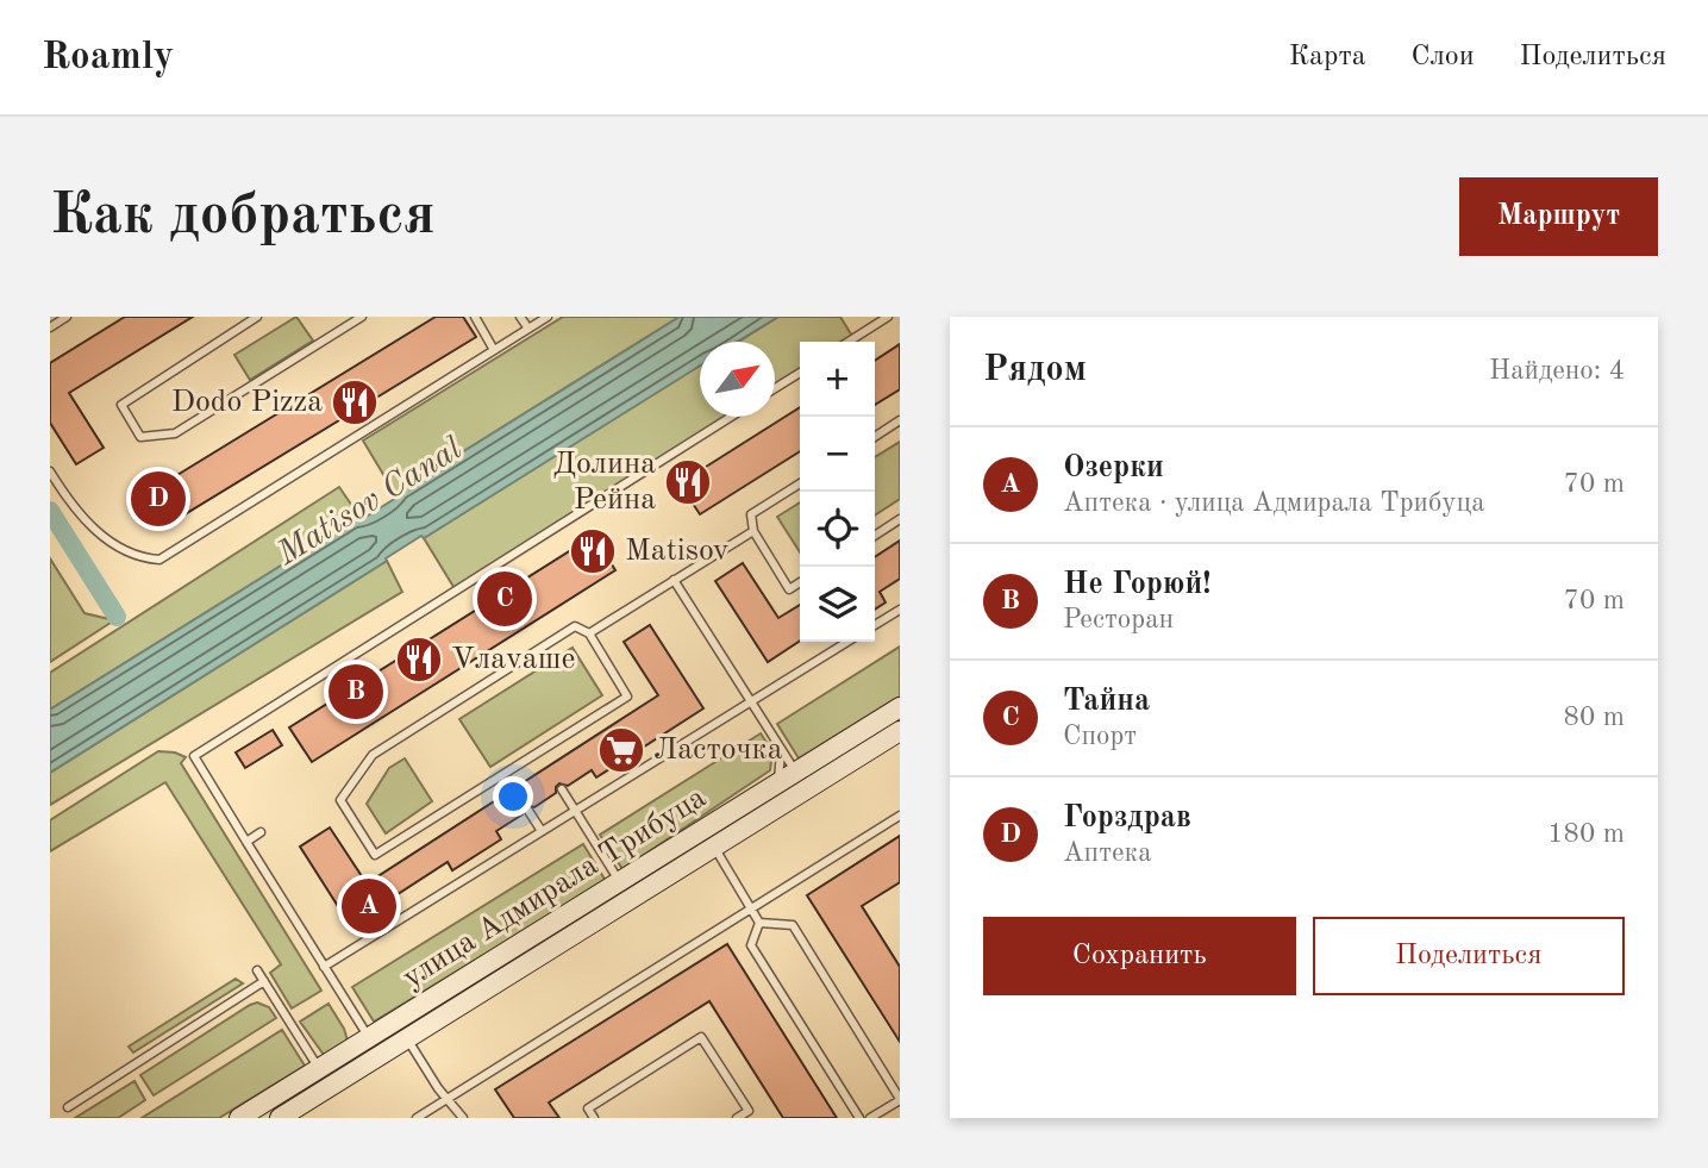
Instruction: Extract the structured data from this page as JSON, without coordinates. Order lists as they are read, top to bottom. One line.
{"streets":{"street":["улица Адмирала Трибуца"]},"water":["Matisov Canal"],"places":{"restaurant":["Dodo Pizza","Долина Рейна","Matisov","Vлаvаше"],"supermarket":["Ласточка"]},"north":"top right","page":{"header":"Roamly","nav":["Карта","Слои","Поделиться"],"buttons":["Маршрут",["Сохранить","Поделиться"]],"title":"Как добраться","heading":["Рядом","Найдено: 4"],"map_buttons":["+","−"],"list":[{"mark":"A","name":"Озерки","note":"Аптека · улица Адмирала Трибуца","value":"70 m"},{"mark":"B","name":"Не Горюй!","note":"Ресторан","value":"70 m"},{"mark":"C","name":"Тайна","note":"Спорт","value":"80 m"},{"mark":"D","name":"Горздрав","note":"Аптека","value":"180 m"}],"pins":["D","C","B","A"]}}
